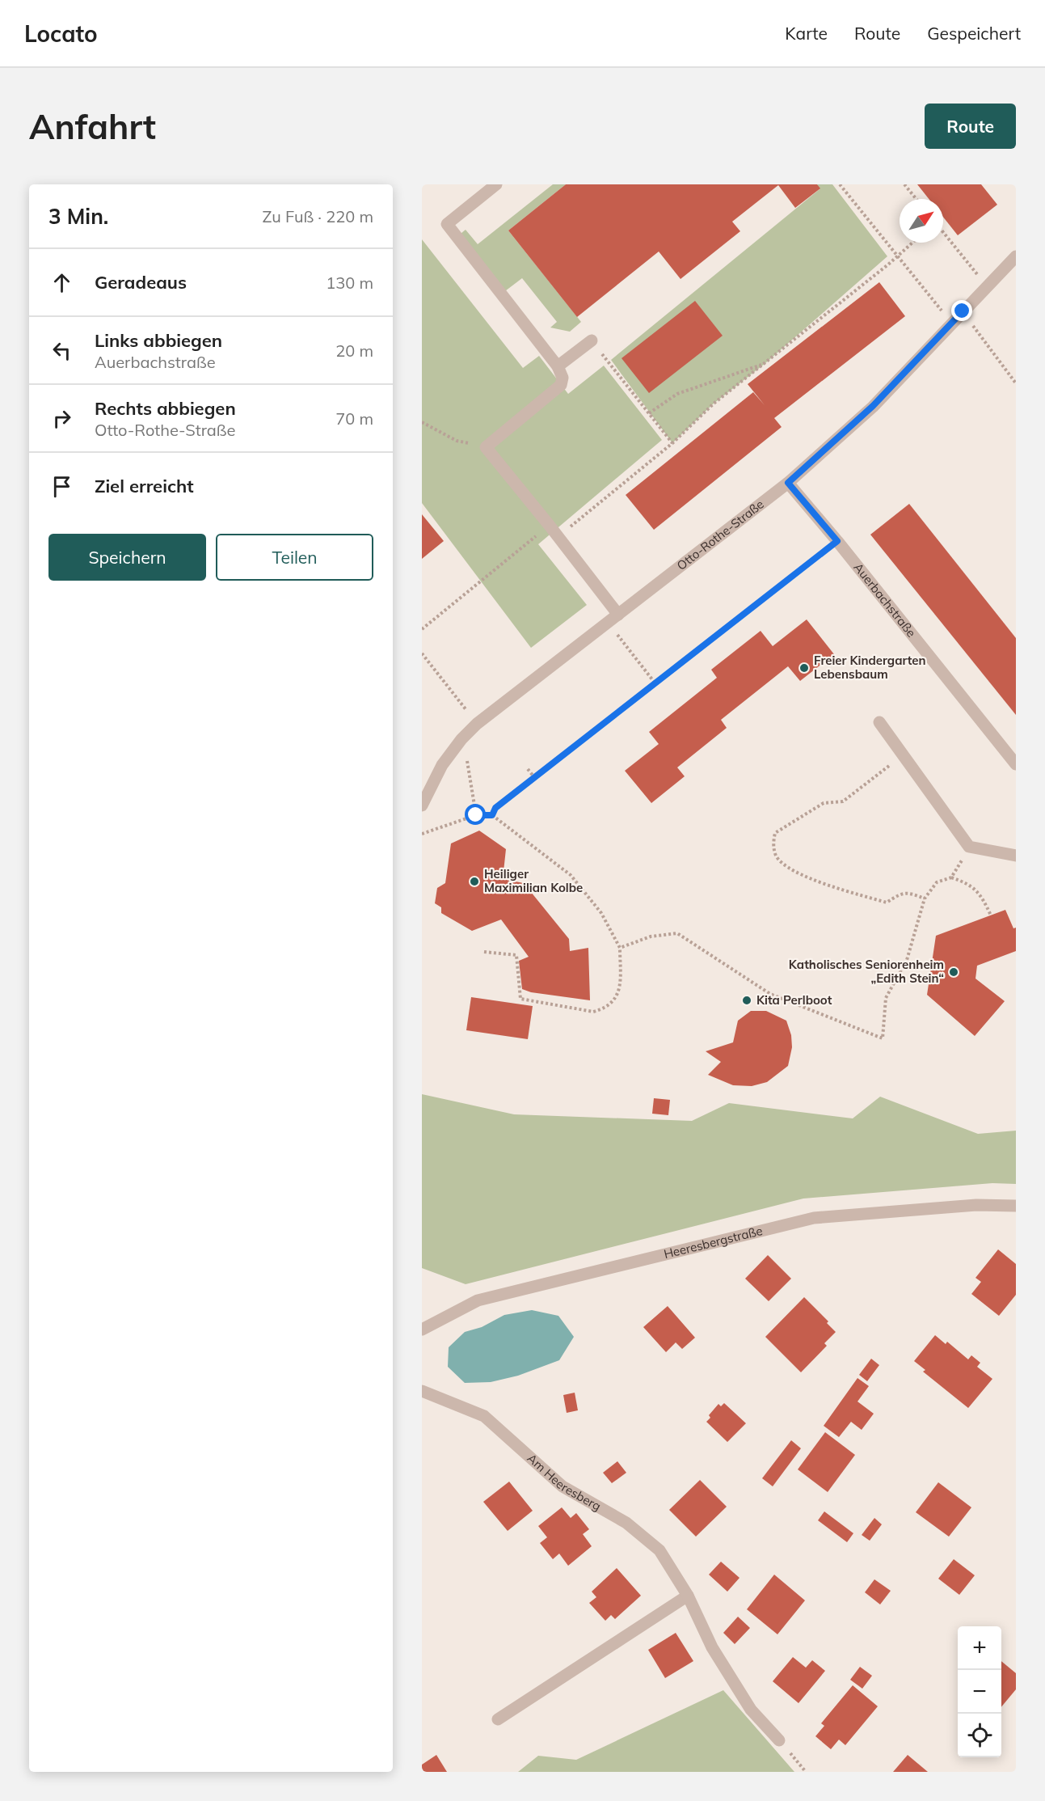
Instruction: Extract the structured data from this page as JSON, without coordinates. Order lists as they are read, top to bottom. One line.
{"streets":{"street":["Otto-Rothe-Straße","Auerbachstraße","Heeresbergstraße","Am Heeresberg"]},"crossings":[["Otto-Rothe-Straße","Auerbachstraße"]],"places":["Freier Kindergarten Lebensbaum","Heiliger Maximilian Kolbe","Katholisches Seniorenheim „Edith Stein“","Kita Perlboot"],"north":"top right","page":{"header":"Locato","nav":["Karte","Route","Gespeichert"],"buttons":["Route",["Speichern","Teilen"]],"title":"Anfahrt","heading":["3 Min.","Zu Fuß · 220 m"],"list":[["Geradeaus","130 m"],["Links abbiegen","Auerbachstraße","20 m"],["Rechts abbiegen","Otto-Rothe-Straße","70 m"],"Ziel erreicht"],"map_buttons":["+","−"]}}
